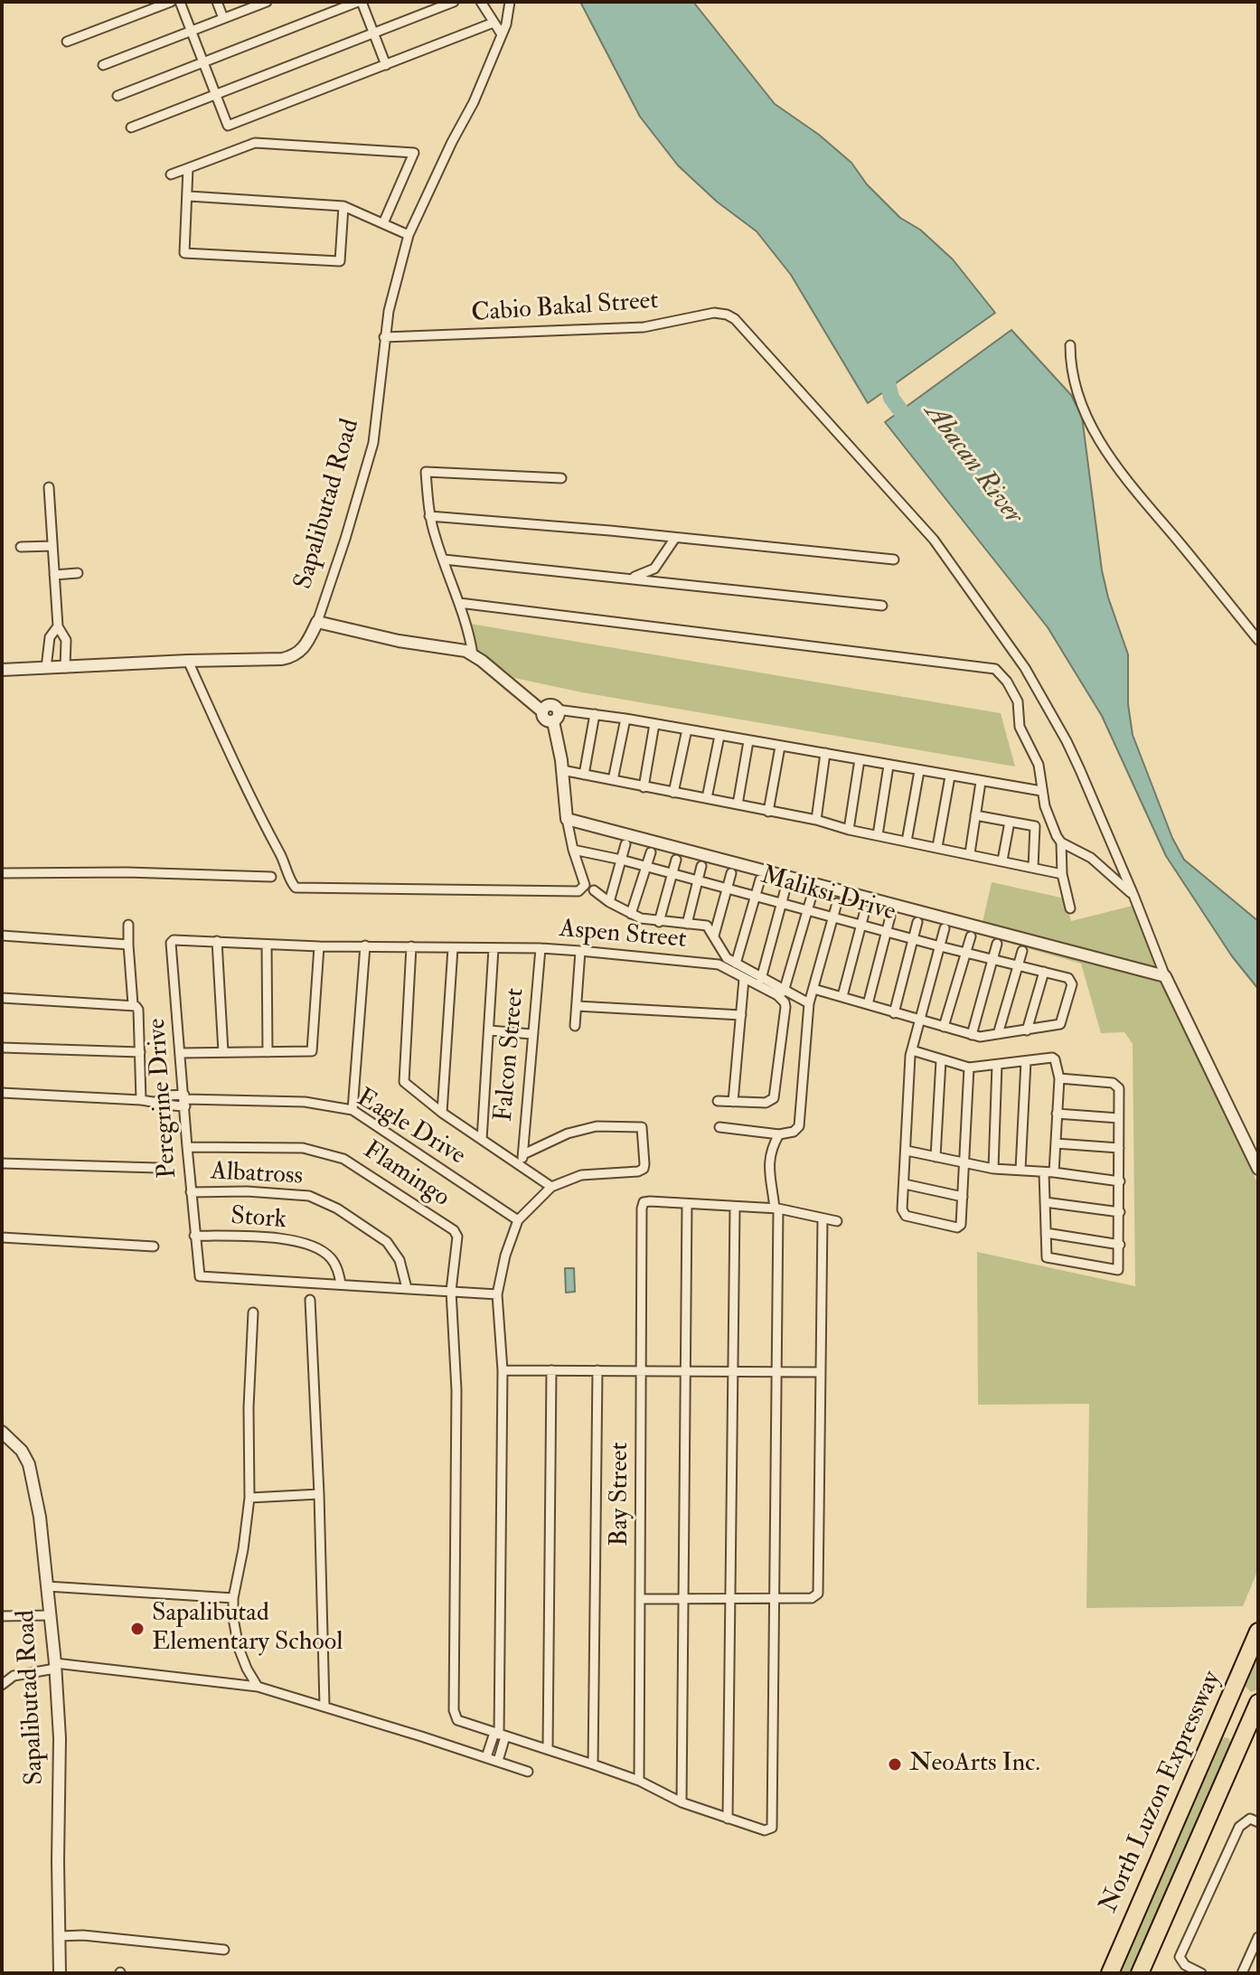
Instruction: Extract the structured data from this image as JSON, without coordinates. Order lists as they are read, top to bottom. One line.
{"streets":{"highway":["North Luzon Expressway"],"street":["Cabio Bakal Street","Sapalibutad Road","Maliksi Drive","Aspen Street","Falcon Street","Peregrine Drive","Eagle Drive","Albatross","Flamingo","Stork","Bay Street"]},"crossings":[["Cabio Bakal Street","Sapalibutad Road"],["Aspen Street","Falcon Street"],["Aspen Street","Peregrine Drive"],["Peregrine Drive","Eagle Drive"],["Peregrine Drive","Albatross"],["Peregrine Drive","Flamingo"],["Peregrine Drive","Stork"]],"water":["Abacan River"],"places":["Sapalibutad Elementary School","NeoArts Inc."]}
